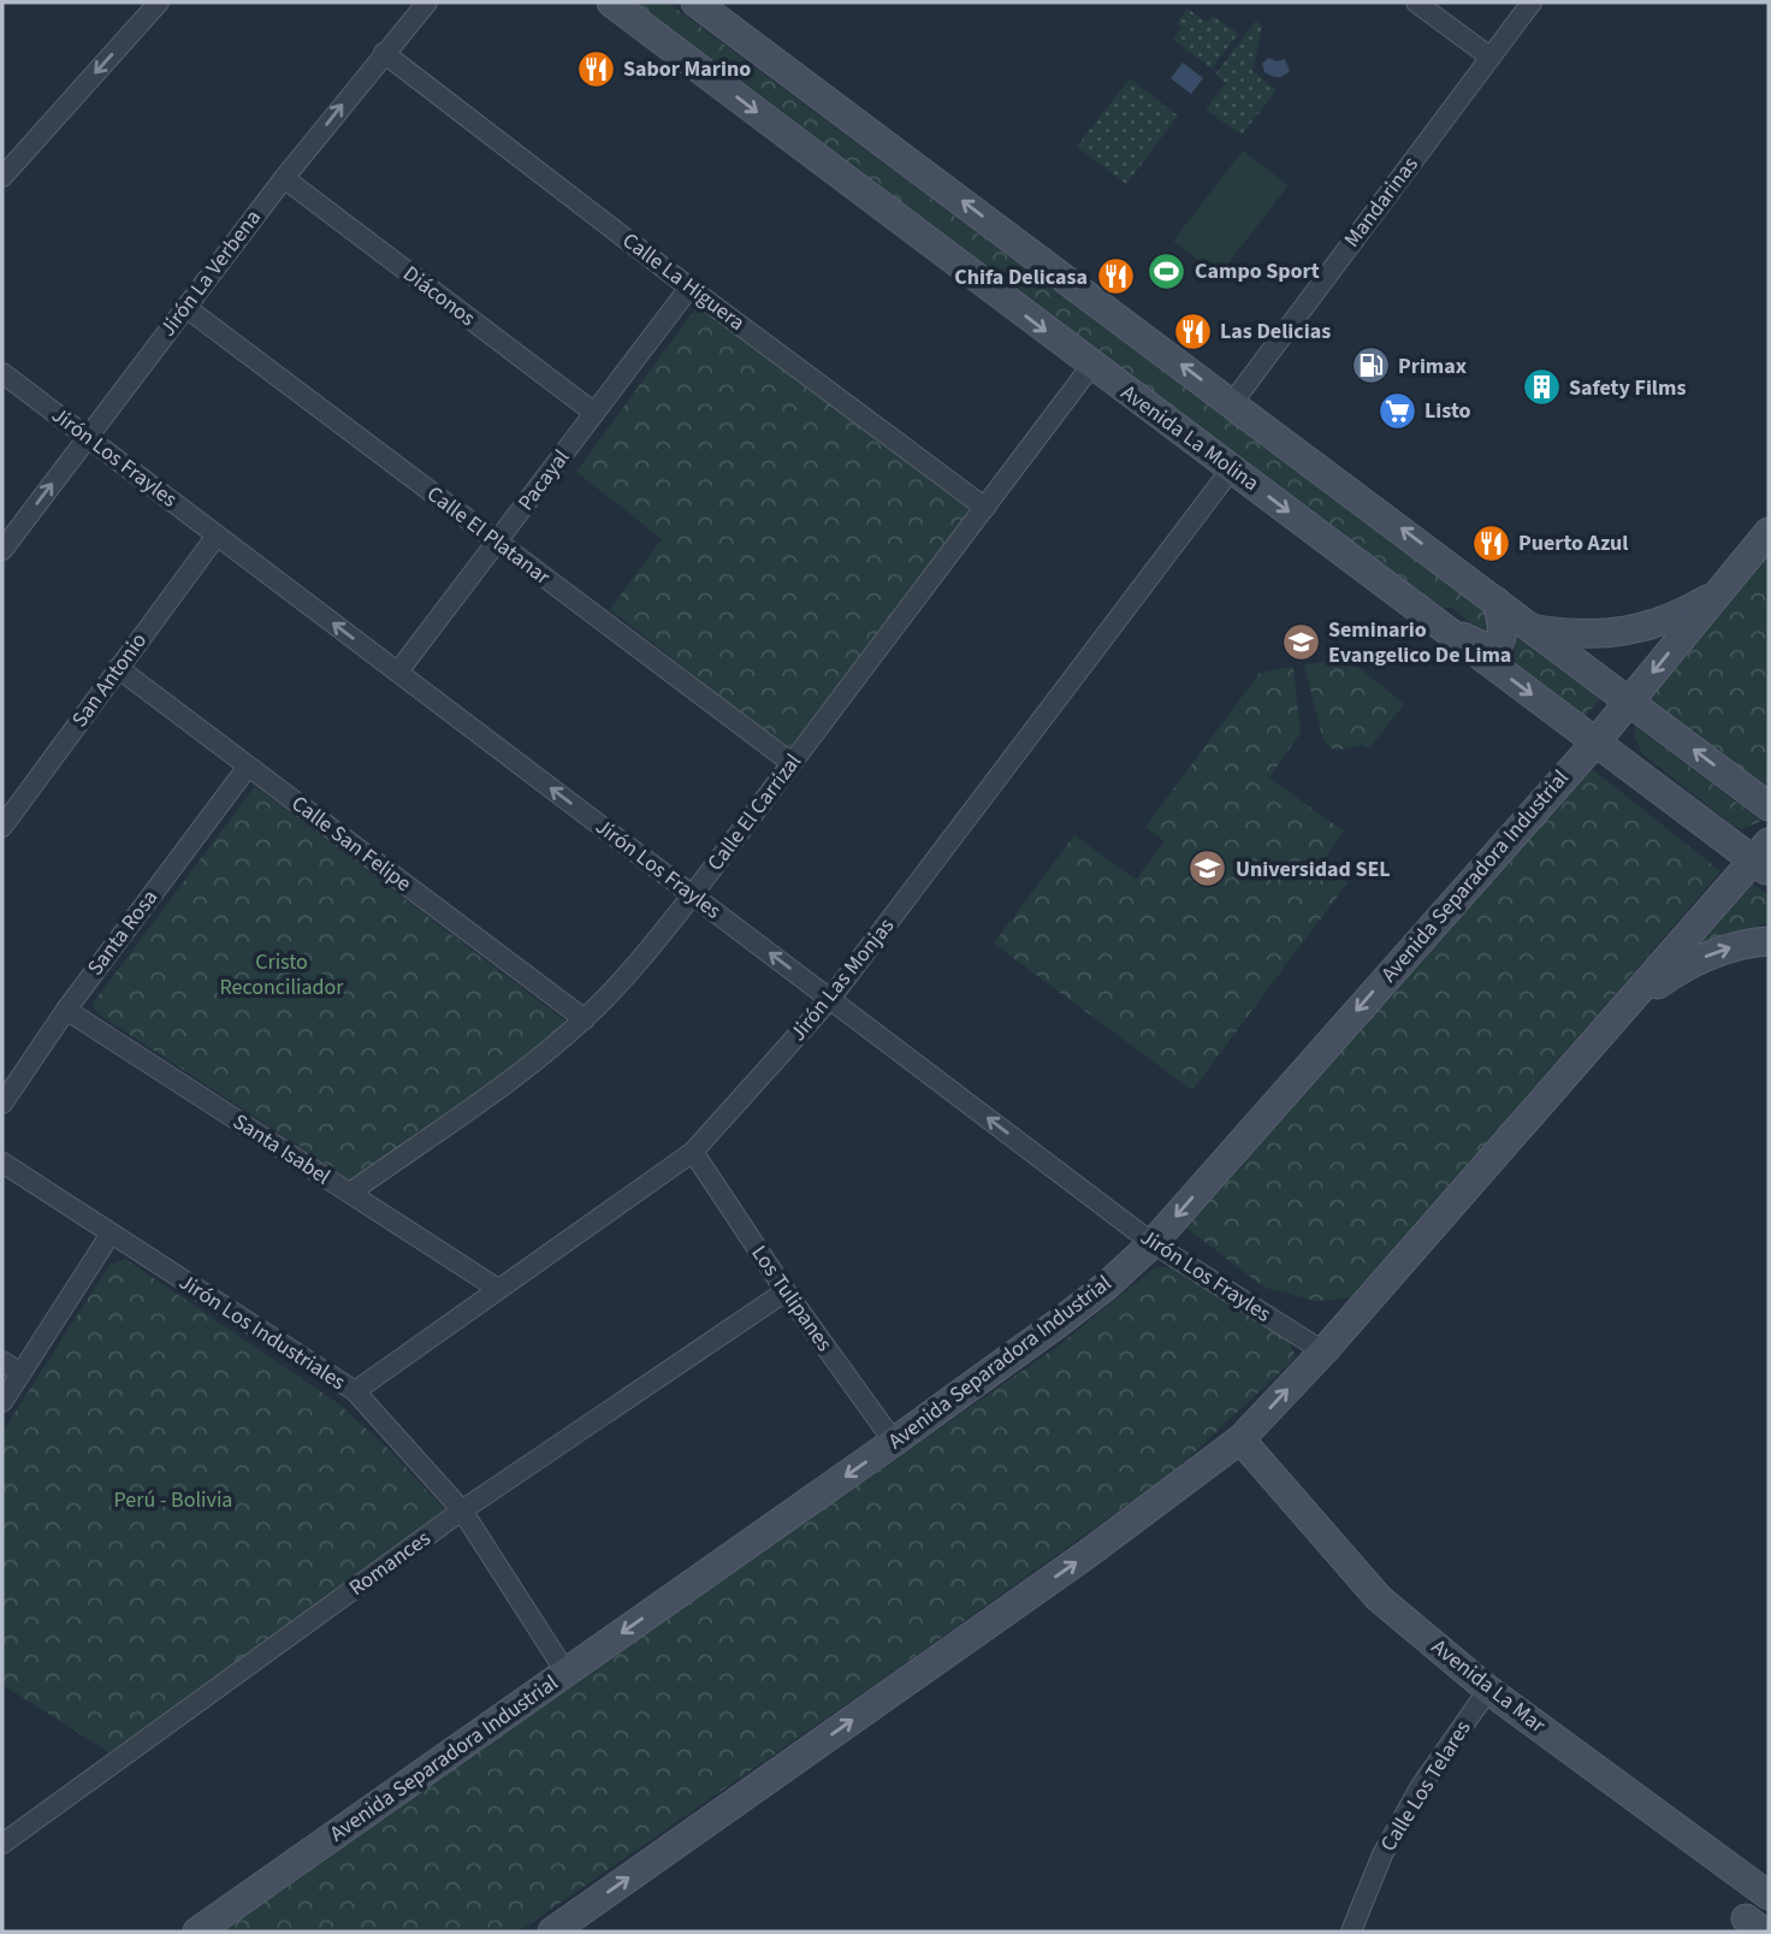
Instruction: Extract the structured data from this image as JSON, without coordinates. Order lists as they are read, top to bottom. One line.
{"streets":{"main road":["Avenida La Molina","Avenida Separadora Industrial","Avenida La Mar"],"street":["Mandarinas","Jirón La Verbena","Calle La Higuera","Diáconos","Jirón Los Frayles","Pacayal","Calle El Platanar","San Antonio","Calle El Carrizal","Calle San Felipe","Santa Rosa","Jirón Las Monjas","Santa Isabel","Los Tulipanes","Jirón Los Industriales","Romances","Calle Los Telares"]},"crossings":[["Jirón La Verbena","Calle La Higuera"],["Jirón La Verbena","Diáconos"],["Jirón La Verbena","Jirón Los Frayles"],["Jirón La Verbena","Calle El Platanar"],["Calle La Higuera","Pacayal"],["Calle La Higuera","Calle El Carrizal"],["Diáconos","Pacayal"],["Avenida La Molina","Calle El Carrizal"],["Avenida La Molina","Avenida Separadora Industrial"],["Avenida La Molina","Jirón Las Monjas"],["Jirón Los Frayles","Pacayal"],["Jirón Los Frayles","San Antonio"],["Jirón Los Frayles","Calle El Carrizal"],["Jirón Los Frayles","Avenida Separadora Industrial"],["Jirón Los Frayles","Jirón Las Monjas"],["Pacayal","Calle El Platanar"],["Calle El Platanar","Calle El Carrizal"],["San Antonio","Calle San Felipe"],["Calle El Carrizal","Calle San Felipe"],["Calle El Carrizal","Santa Isabel"],["Calle San Felipe","Santa Rosa"],["Avenida Separadora Industrial","Los Tulipanes"],["Avenida Separadora Industrial","Jirón Los Industriales"],["Santa Rosa","Santa Isabel"],["Jirón Las Monjas","Santa Isabel"],["Jirón Las Monjas","Los Tulipanes"],["Jirón Las Monjas","Jirón Los Industriales"],["Los Tulipanes","Romances"],["Jirón Los Industriales","Romances"],["Avenida La Mar","Calle Los Telares"]],"one_way":["Jirón La Verbena","Jirón Los Frayles"],"parks":["Cristo Reconciliador","Perú - Bolivia"],"places":{"restaurant":["Sabor Marino","Chifa Delicasa","Las Delicias","Puerto Azul"],"sports":["Campo Sport"],"fuel station":["Primax"],"building":["Safety Films"],"supermarket":["Listo"],"school or university":["Seminario Evangelico De Lima","Universidad SEL"]}}
